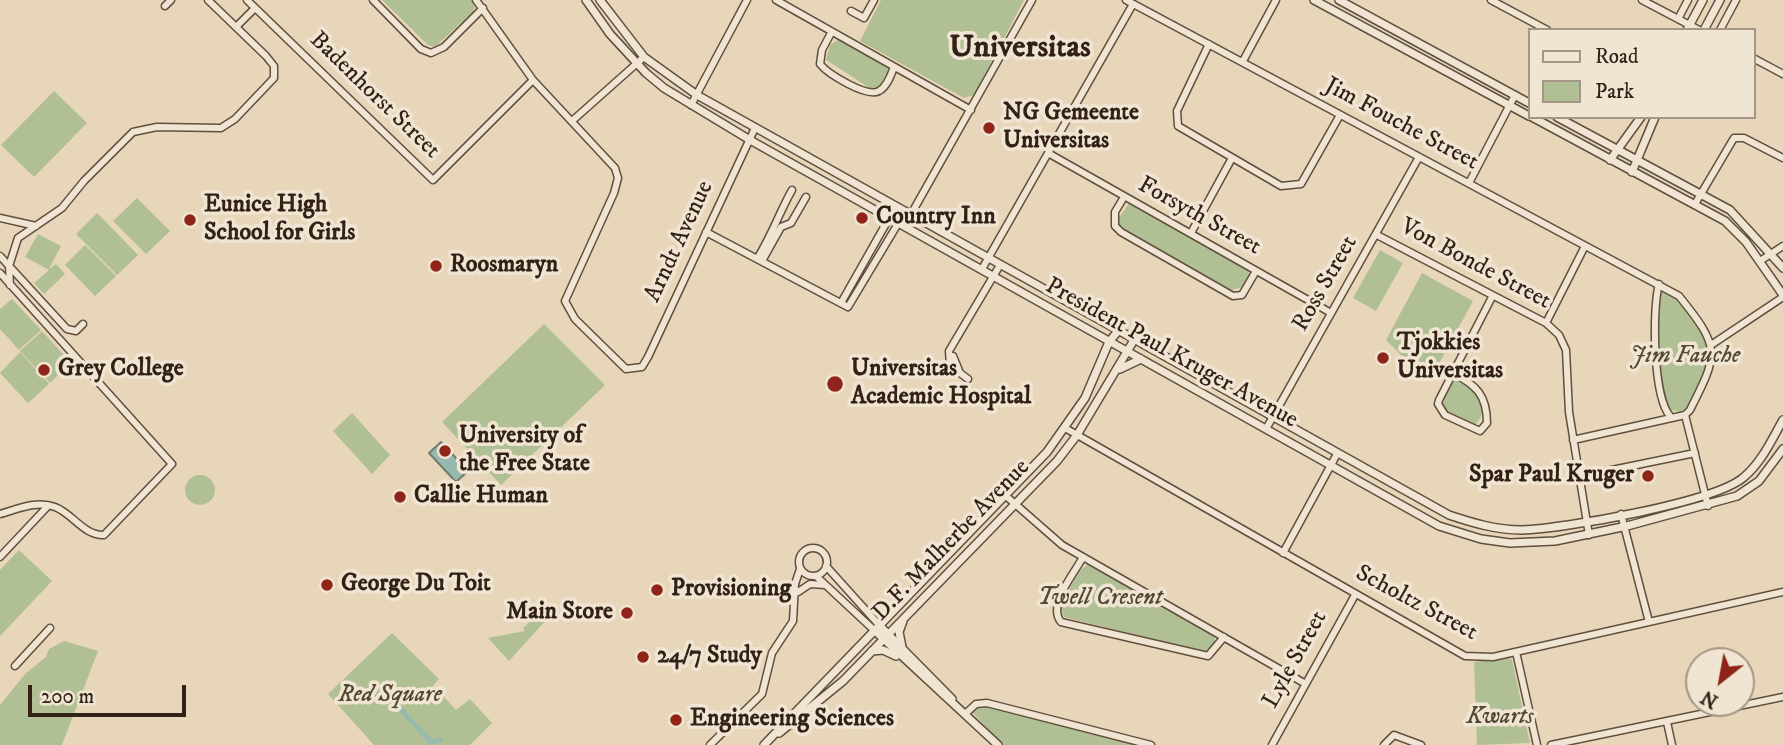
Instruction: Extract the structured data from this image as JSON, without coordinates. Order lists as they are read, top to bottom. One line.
{"streets":{"street":["Badenhorst Street","Jim Fouche Street","Forsyth Street","Arndt Avenue","Von Bonde Street","Ross Street","President Paul Kruger Avenue","D.F. Malherbe Avenue","Scholtz Street","Lyle Street"]},"crossings":[["Jim Fouche Street","Ross Street"],["Forsyth Street","Ross Street"],["Arndt Avenue","President Paul Kruger Avenue"],["Von Bonde Street","Ross Street"],["Von Bonde Street","President Paul Kruger Avenue"],["Ross Street","President Paul Kruger Avenue"],["President Paul Kruger Avenue","D.F. Malherbe Avenue"],["D.F. Malherbe Avenue","Scholtz Street"],["Scholtz Street","Lyle Street"]],"districts":["Universitas"],"parks":["Jim Fauche","Twell Cresent","Red Square","Kwarts"],"places":["NG Gemeente Universitas","Country Inn","Eunice High School for Girls","Roosmaryn","Tjokkies Universitas","Grey College","Universitas Academic Hospital","University of the Free State","Spar Paul Kruger","Callie Human","George Du Toit","Provisioning","Main Store","24/7 Study","Engineering Sciences"],"legend":["Road","Park"],"scale_bar":"200 m","north":"bottom left"}
